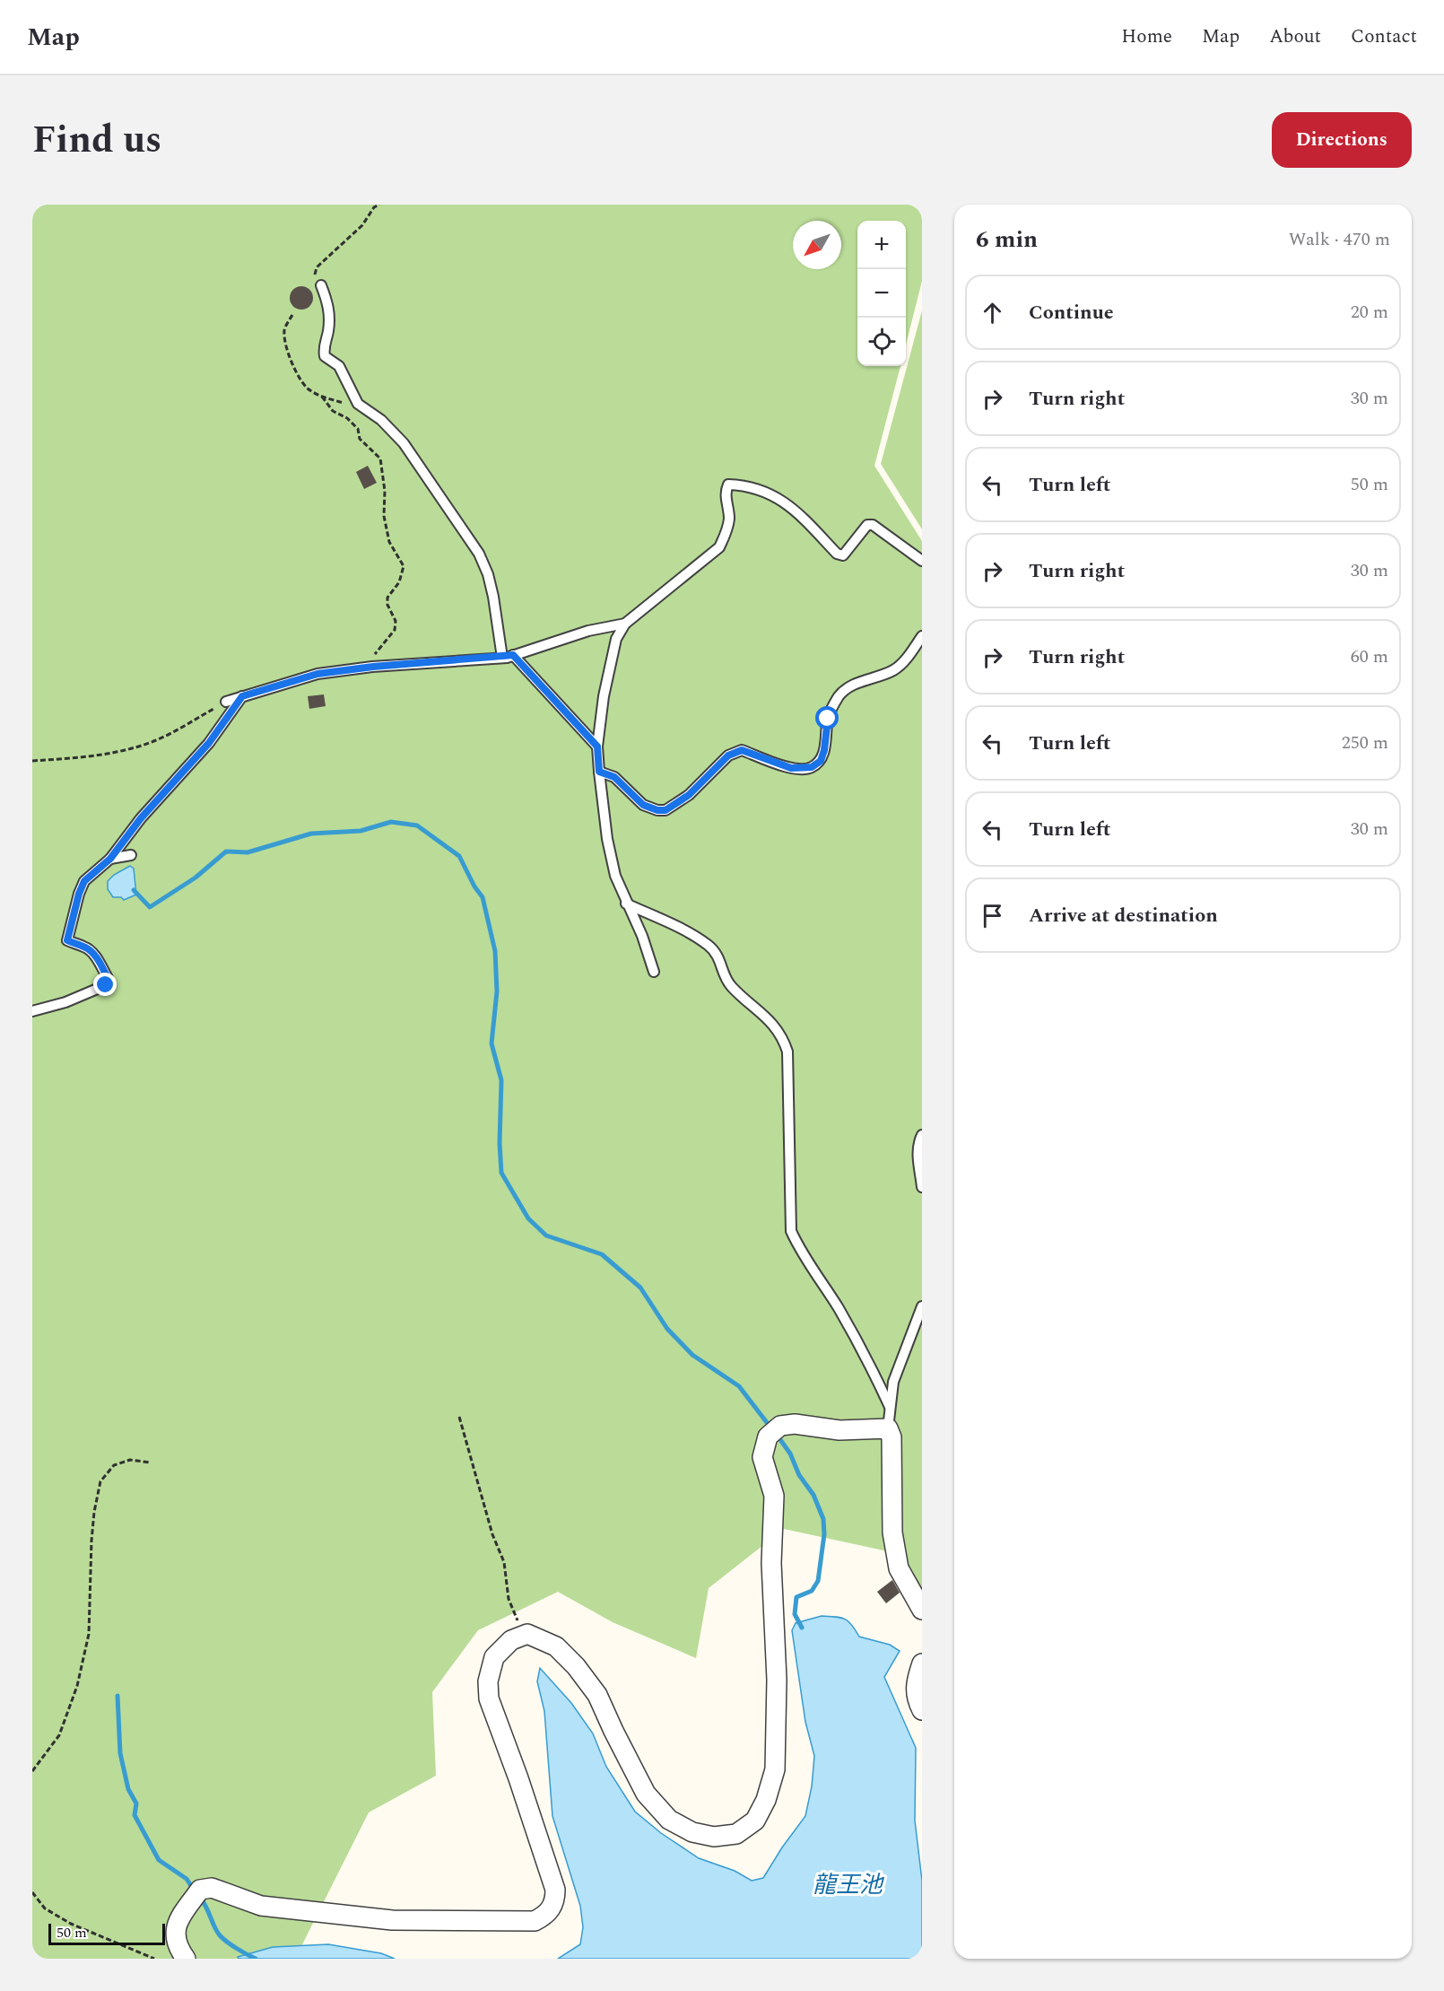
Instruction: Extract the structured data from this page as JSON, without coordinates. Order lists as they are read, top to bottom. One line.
{"water":["龍王池"],"scale_bar":"50 m","north":"bottom left","page":{"header":"Map","nav":["Home","Map","About","Contact"],"title":"Find us","buttons":"Directions","heading":["6 min","Walk · 470 m"],"map_buttons":["+","−"],"list":[["Continue","20 m"],["Turn right","30 m"],["Turn left","50 m"],["Turn right","30 m"],["Turn right","60 m"],["Turn left","250 m"],["Turn left","30 m"],"Arrive at destination"],"scale":"50 m"}}
